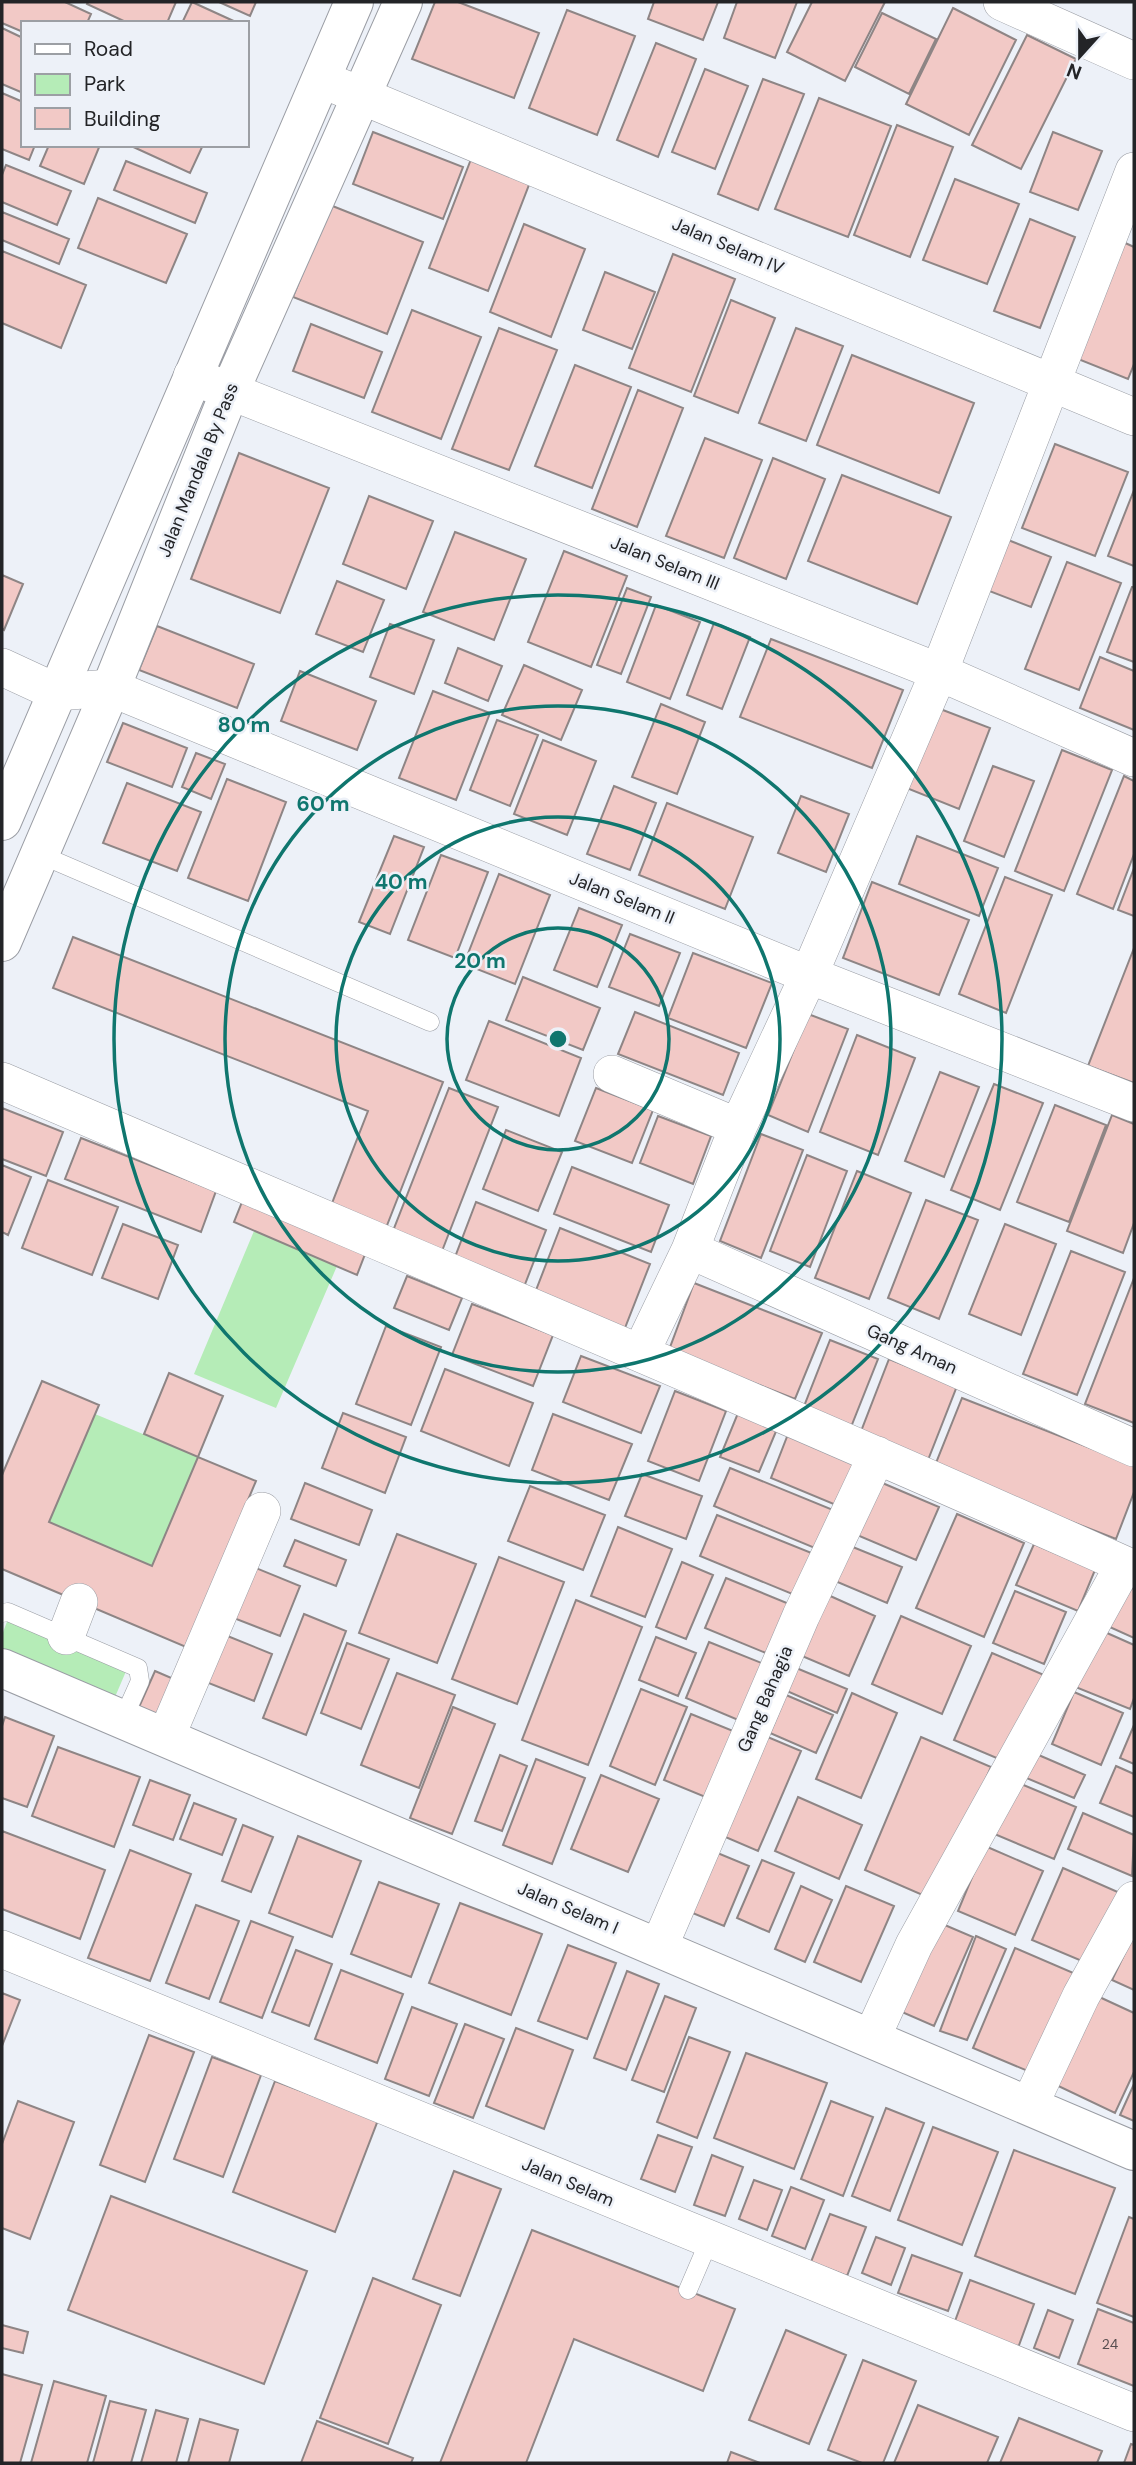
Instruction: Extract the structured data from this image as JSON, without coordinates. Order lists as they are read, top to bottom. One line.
{"streets":{"street":["Jalan Selam IV","Jalan Mandala By Pass","Jalan Selam III","Jalan Selam II","Gang Aman","Gang Bahagia","Jalan Selam I","Jalan Selam"]},"crossings":[["Jalan Selam IV","Jalan Mandala By Pass"],["Jalan Mandala By Pass","Jalan Selam III"],["Jalan Mandala By Pass","Jalan Selam II"],["Gang Bahagia","Jalan Selam I"]],"house_numbers":["24"],"legend":["Road","Park","Building"],"north":"bottom","rings":["80 m","60 m","40 m","20 m"]}
